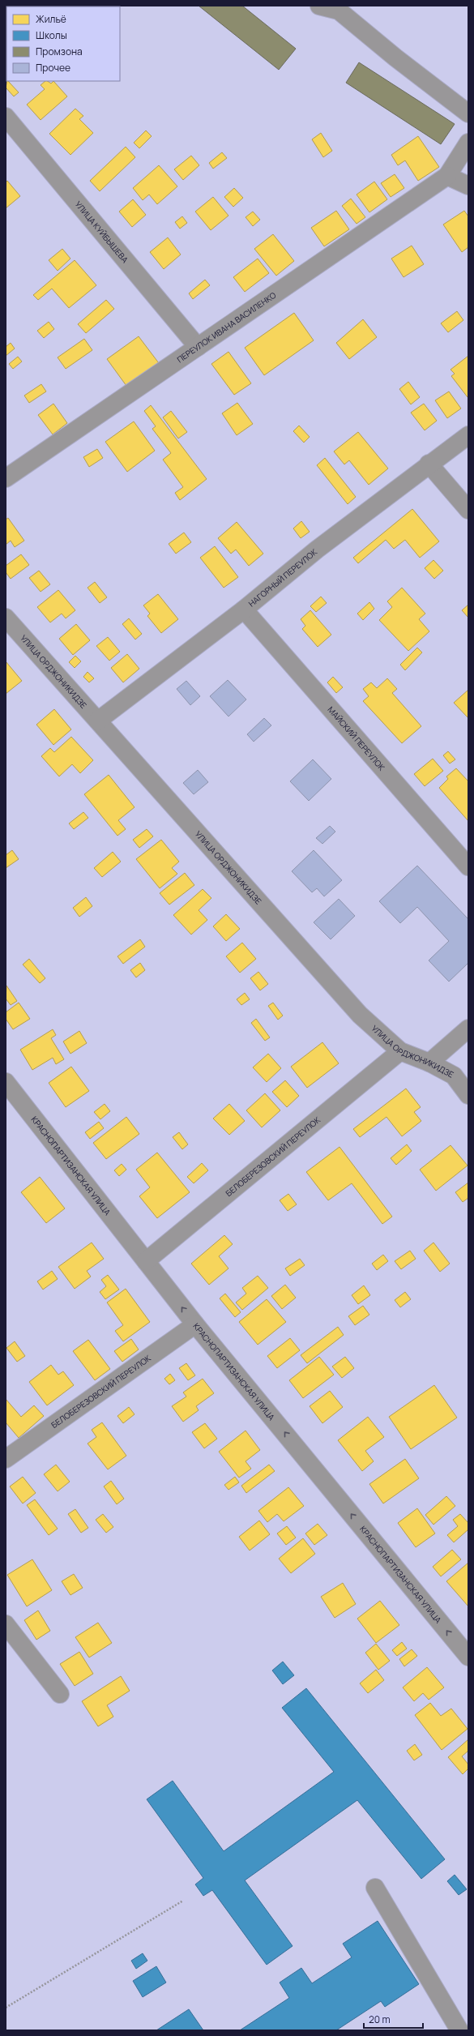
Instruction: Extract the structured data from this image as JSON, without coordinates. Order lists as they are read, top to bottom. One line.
{"streets":{"street":["УЛИЦА КУЙБЫШЕВА","ПЕРЕУЛОК ИВАНА ВАСИЛЕНКО","НАГОРНЫЙ ПЕРЕУЛОК","УЛИЦА ОРДЖОНИКИДЗЕ","МАЙСКИЙ ПЕРЕУЛОК","БЕЛОБЕРЕЗОВСКИЙ ПЕРЕУЛОК","КРАСНОПАРТИЗАНСКАЯ УЛИЦА"]},"crossings":[["УЛИЦА КУЙБЫШЕВА","ПЕРЕУЛОК ИВАНА ВАСИЛЕНКО"],["НАГОРНЫЙ ПЕРЕУЛОК","УЛИЦА ОРДЖОНИКИДЗЕ"],["НАГОРНЫЙ ПЕРЕУЛОК","МАЙСКИЙ ПЕРЕУЛОК"],["УЛИЦА ОРДЖОНИКИДЗЕ","БЕЛОБЕРЕЗОВСКИЙ ПЕРЕУЛОК"],["БЕЛОБЕРЕЗОВСКИЙ ПЕРЕУЛОК","КРАСНОПАРТИЗАНСКАЯ УЛИЦА"]],"one_way":["КРАСНОПАРТИЗАНСКАЯ УЛИЦА"],"legend":["Жильё","Школы","Промзона","Прочее"],"scale_bar":"20 m"}
